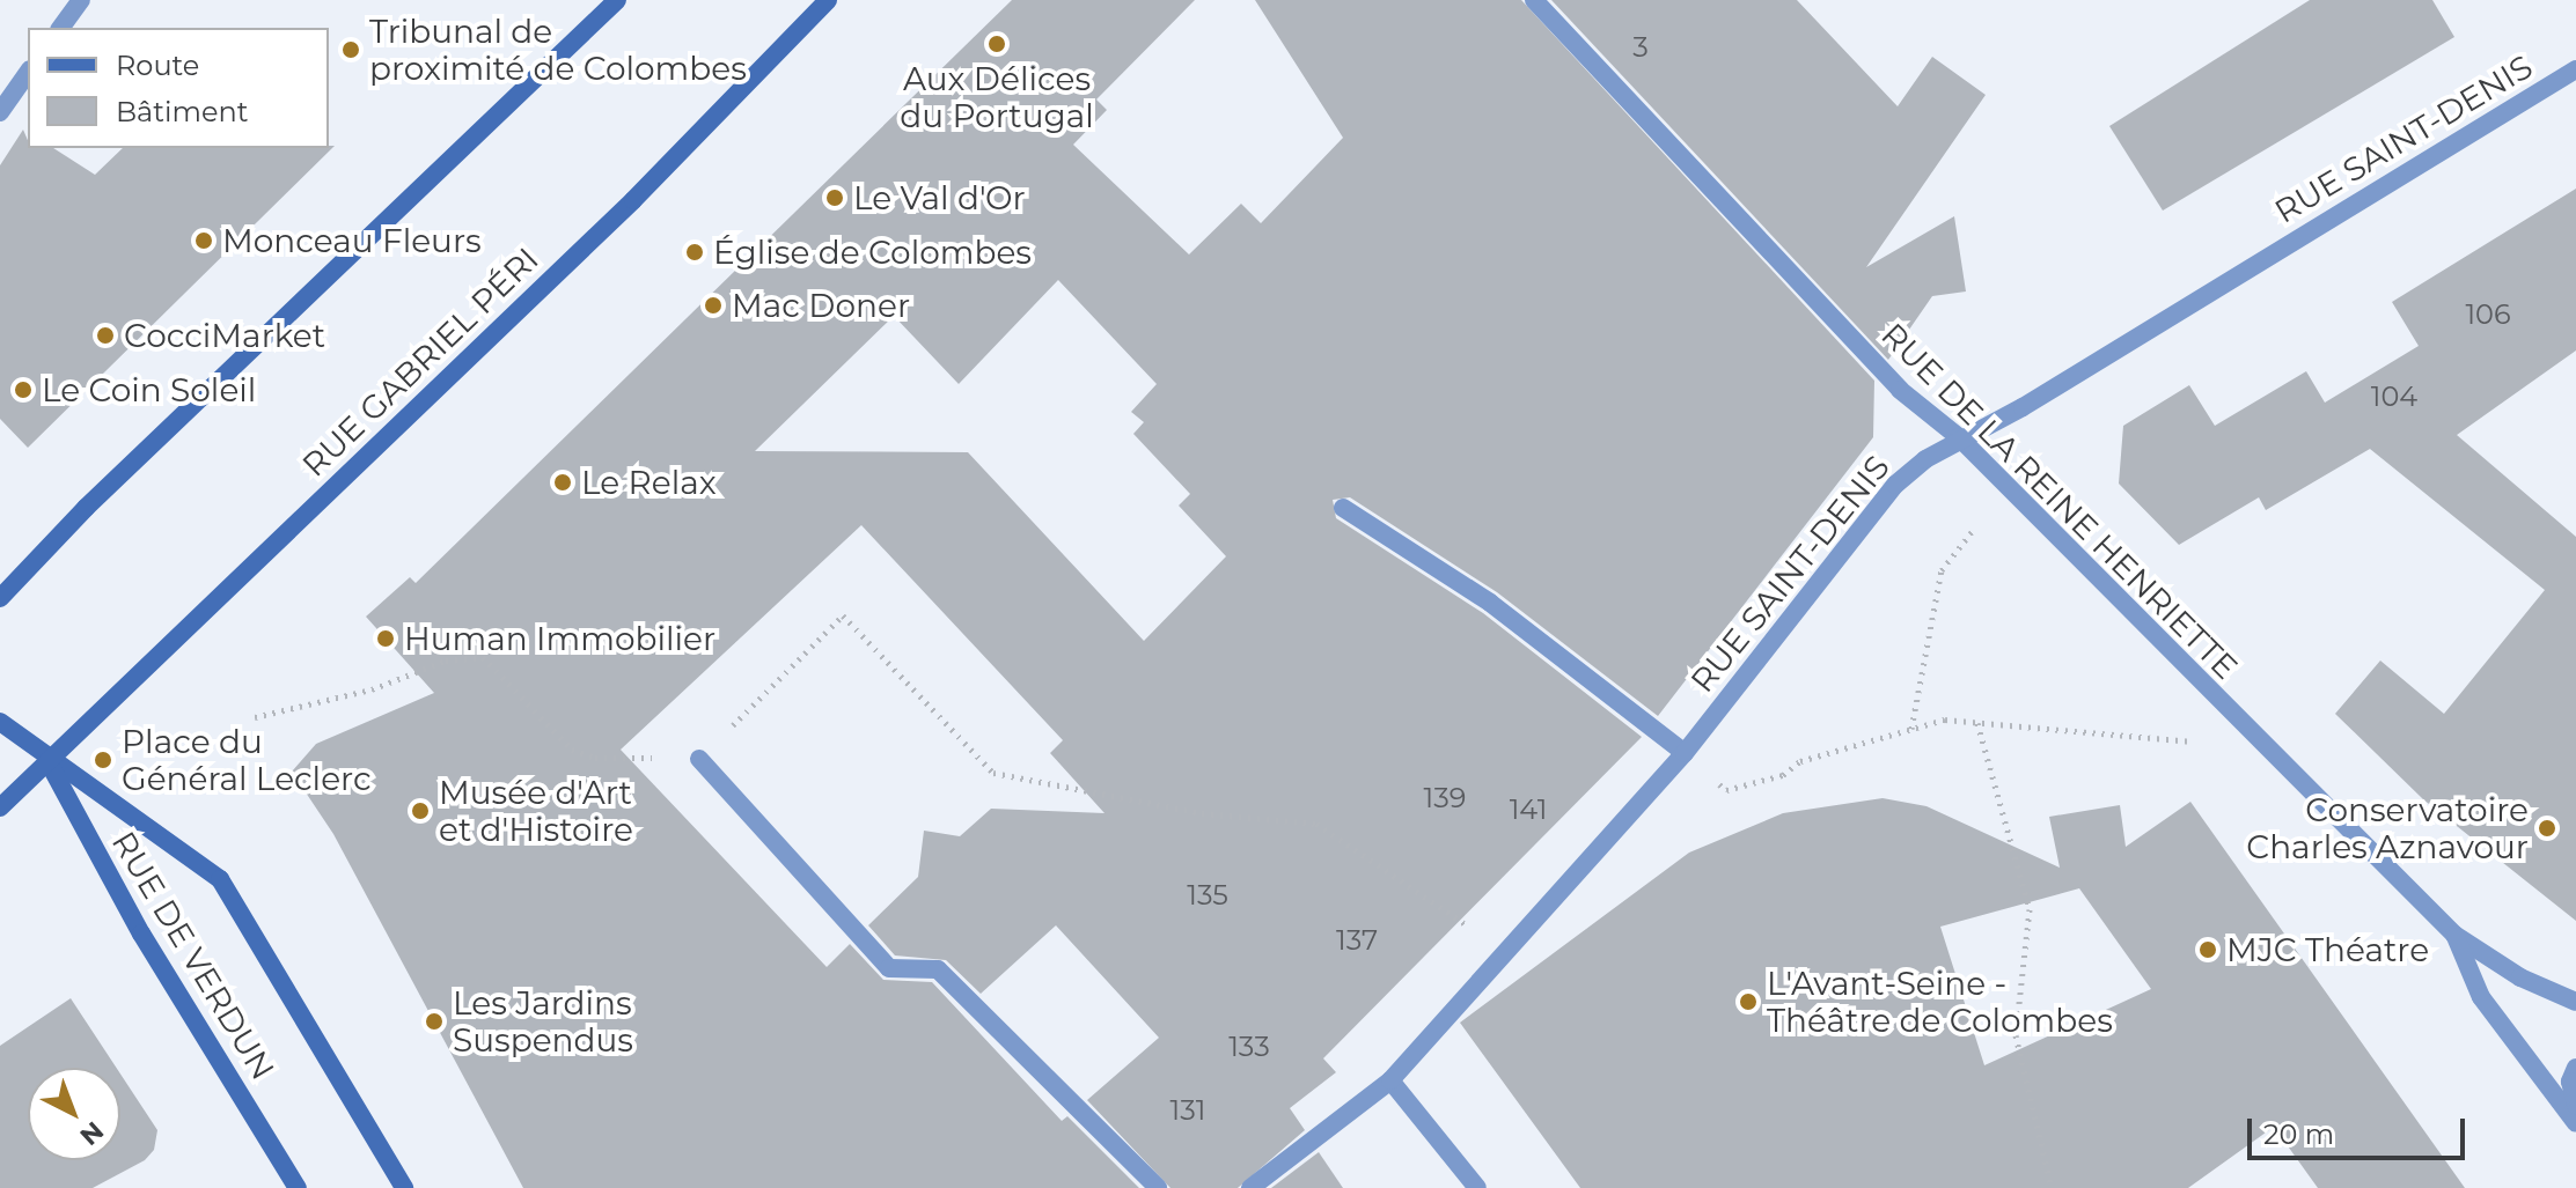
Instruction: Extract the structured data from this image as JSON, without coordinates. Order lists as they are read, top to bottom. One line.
{"streets":{"main road":["RUE GABRIEL PÉRI","RUE DE VERDUN"],"street":["RUE SAINT-DENIS","RUE DE LA REINE HENRIETTE"]},"crossings":[["RUE SAINT-DENIS","RUE DE LA REINE HENRIETTE"],["RUE GABRIEL PÉRI","RUE DE VERDUN"]],"places":["Aux Délices du Portugal","Tribunal de proximité de Colombes","Le Val d'Or","Monceau Fleurs","Église de Colombes","Mac Doner","CocciMarket","Le Coin Soleil","Le Relax","Human Immobilier","Place du Général Leclerc","Musée d'Art et d'Histoire","Conservatoire Charles Aznavour","MJC Théatre","L'Avant-Seine - Théâtre de Colombes","Les Jardins Suspendus"],"house_numbers":["3","106","104","139","141","135","137","133","131"],"legend":["Route","Bâtiment"],"scale_bar":"20 m","north":"bottom right"}
